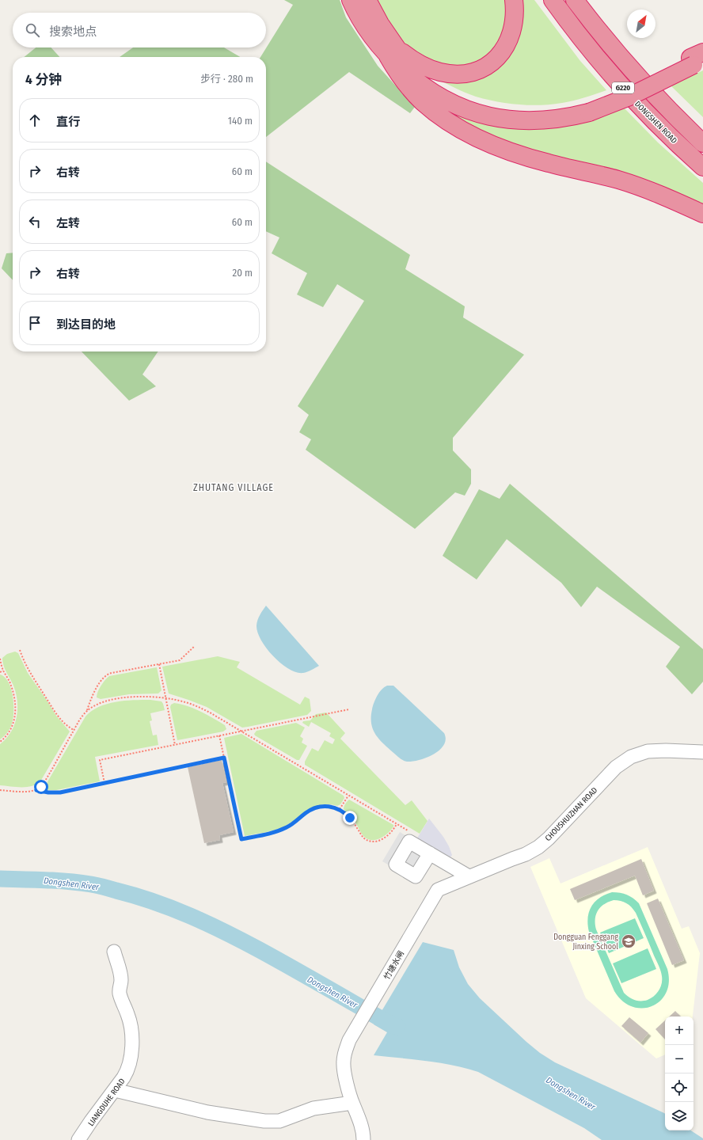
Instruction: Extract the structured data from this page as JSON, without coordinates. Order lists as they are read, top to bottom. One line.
{"streets":{"highway":["G220","DONGSHEN ROAD"],"street":["CHOUSHUIZHAN ROAD","竹塘水闸","LIANGDUHE ROAD"]},"crossings":[["CHOUSHUIZHAN ROAD","竹塘水闸"]],"districts":["ZHUTANG VILLAGE"],"water":["Dongshen River"],"places":{"school or university":["Dongguan Fenggang Jinxing School"]},"north":"top right","page":{"search":"搜索地点","heading":["4 分钟","步行 · 280 m"],"list":[["直行","140 m"],["右转","60 m"],["左转","60 m"],["右转","20 m"],"到达目的地"],"map_buttons":["+","−"]}}
